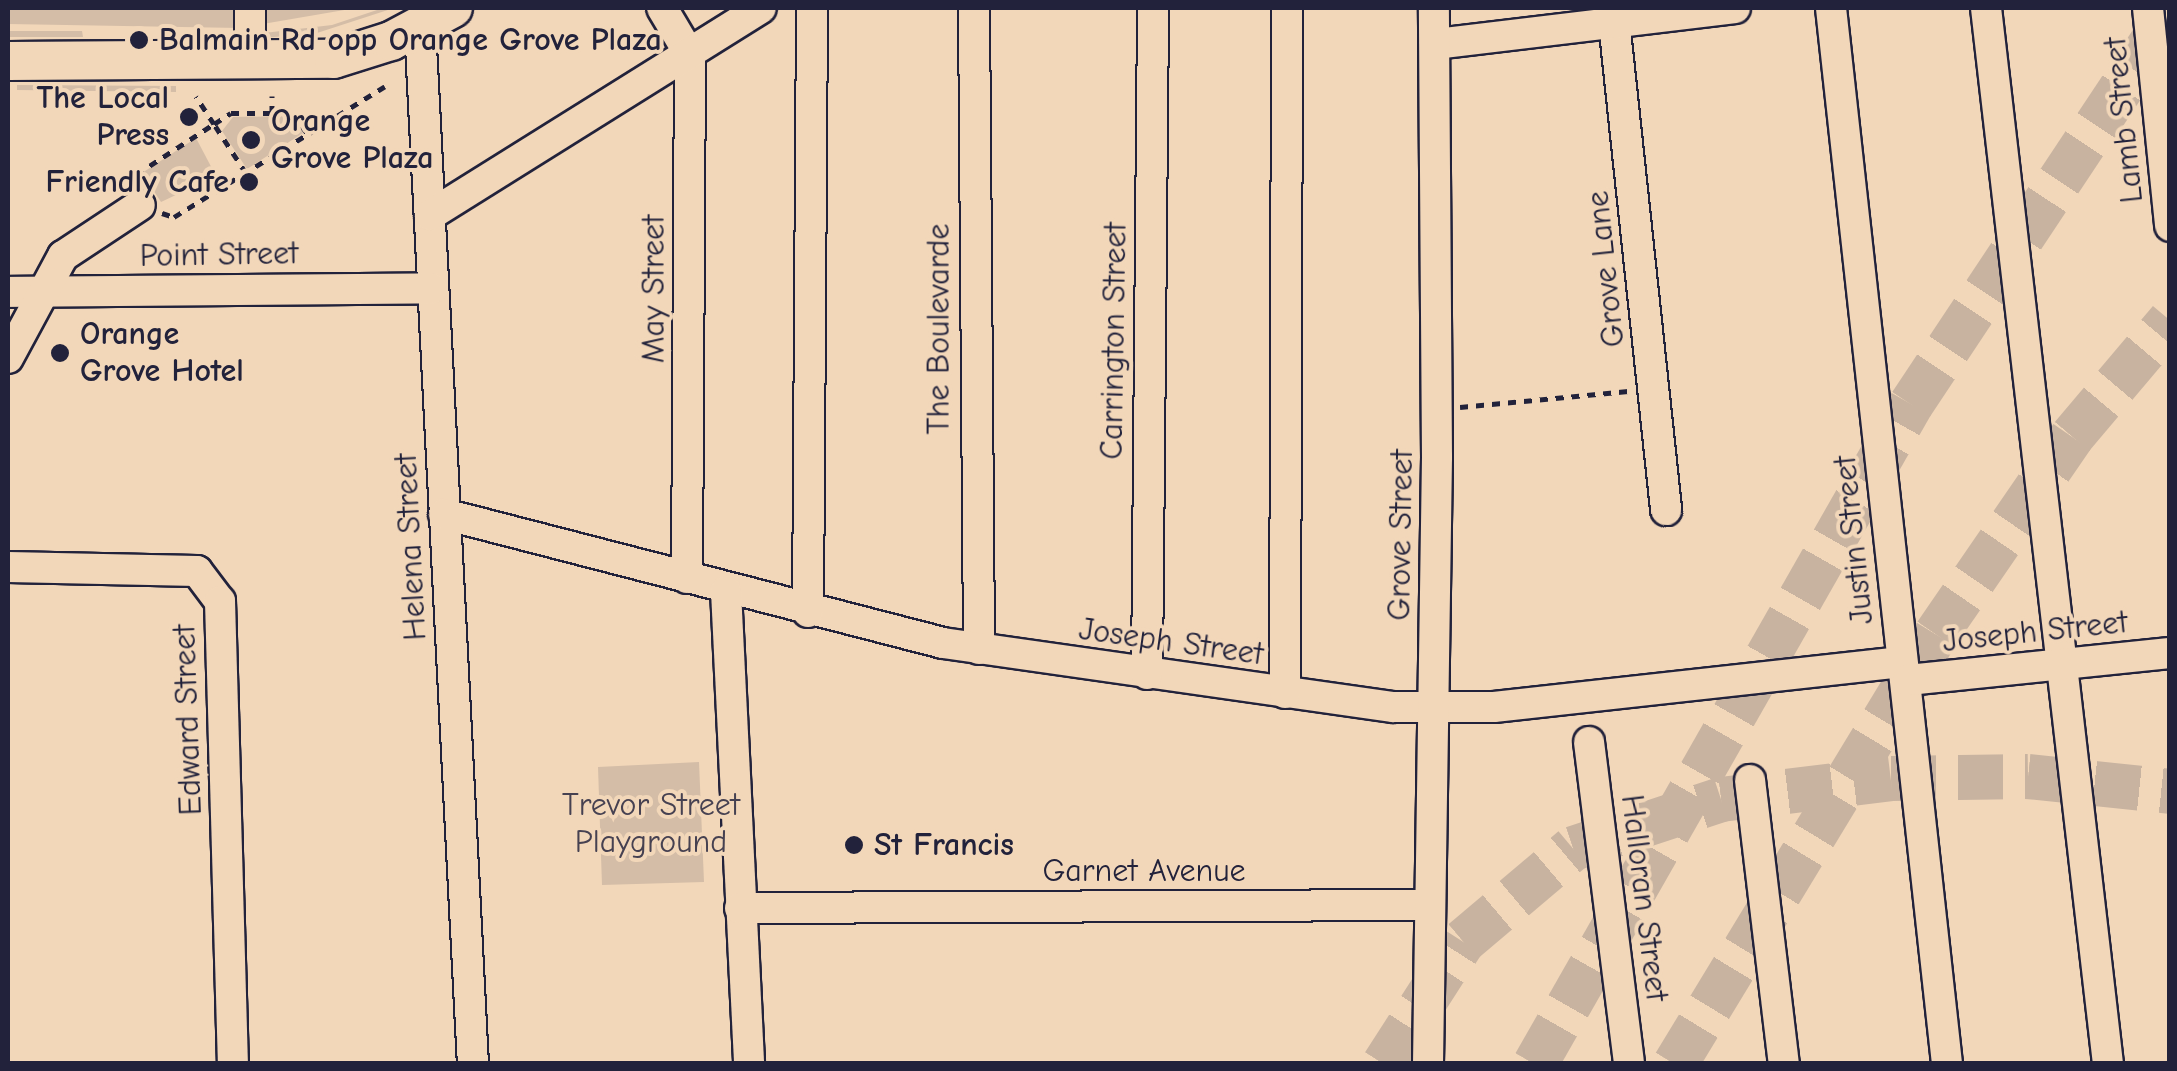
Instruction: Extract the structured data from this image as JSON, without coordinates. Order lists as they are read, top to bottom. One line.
{"streets":{"street":["Lamb Street","Point Street","Grove Lane","May Street","The Boulevarde","Carrington Street","Grove Street","Justin Street","Helena Street","Joseph Street","Edward Street","Garnet Avenue","Halloran Street"]},"crossings":[["Point Street","Helena Street"],["May Street","Joseph Street"],["The Boulevarde","Joseph Street"],["Carrington Street","Joseph Street"],["Grove Street","Joseph Street"],["Grove Street","Garnet Avenue"],["Justin Street","Joseph Street"],["Helena Street","Joseph Street"]],"parks":["Trevor Street Playground"],"places":["Balmain Rd opp Orange Grove Plaza","The Local Press","Orange Grove Plaza","Friendly Cafe","Orange Grove Hotel","St Francis"]}
